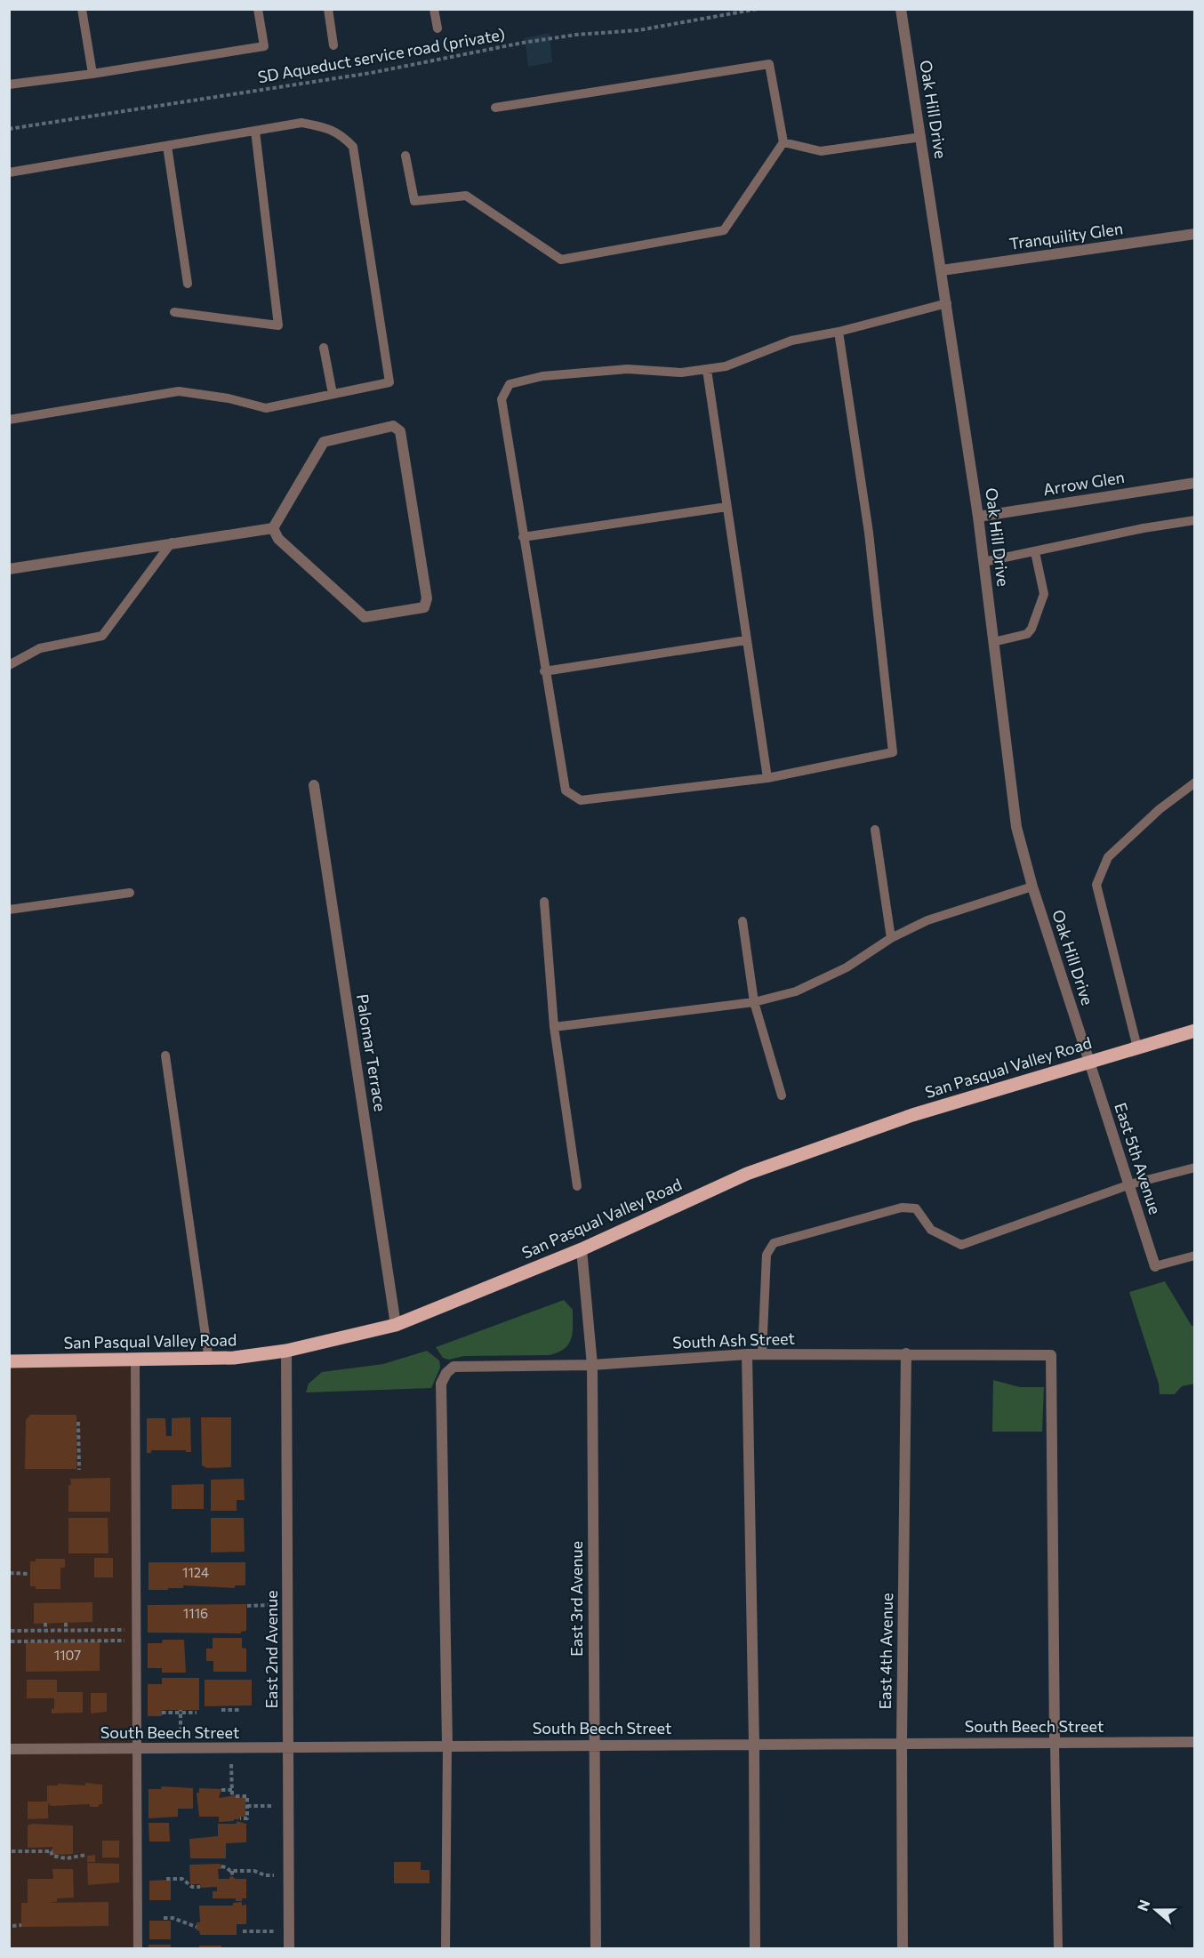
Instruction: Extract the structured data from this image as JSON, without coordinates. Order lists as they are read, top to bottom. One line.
{"streets":{"main road":["San Pasqual Valley Road"],"street":["Oak Hill Drive","Tranquility Glen","Arrow Glen","Palomar Terrace","East 5th Avenue","South Ash Street","East 3rd Avenue","East 2nd Avenue","East 4th Avenue","South Beech Street"],"path":["SD Aqueduct service road (private)"]},"crossings":[["Oak Hill Drive","Tranquility Glen"],["Oak Hill Drive","Arrow Glen"],["Oak Hill Drive","San Pasqual Valley Road"],["Oak Hill Drive","East 5th Avenue"],["Palomar Terrace","San Pasqual Valley Road"],["San Pasqual Valley Road","East 5th Avenue"],["San Pasqual Valley Road","East 3rd Avenue"],["San Pasqual Valley Road","East 2nd Avenue"],["South Ash Street","East 3rd Avenue"],["South Ash Street","East 4th Avenue"],["South Ash Street","South Beech Street"],["East 3rd Avenue","South Beech Street"],["East 2nd Avenue","South Beech Street"],["East 4th Avenue","South Beech Street"]],"house_numbers":["1124","1116","1107"],"north":"left"}
